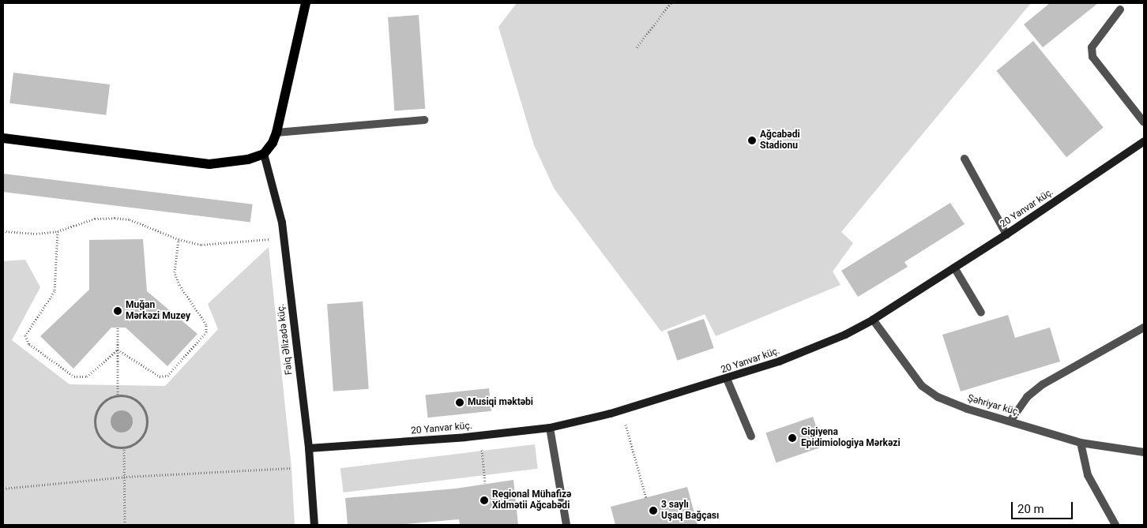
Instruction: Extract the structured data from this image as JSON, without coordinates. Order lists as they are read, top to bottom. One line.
{"streets":{"street":["20 Yanvar küç.","Faiq Əlizadə küç.","Şəhriyar küç."]},"crossings":[["20 Yanvar küç.","Faiq Əlizadə küç."],["20 Yanvar küç.","Şəhriyar küç."]],"places":["Ağcabədi Stadionu","Muğan Mərkəzi Muzey","Musiqi məktəbi","Gigiyena Epidimiologiya Mərkəzi","Regional Mühafizə Xidmətii Ağcabədi","3 saylı Uşaq Bağçası"],"scale_bar":"20 m"}
